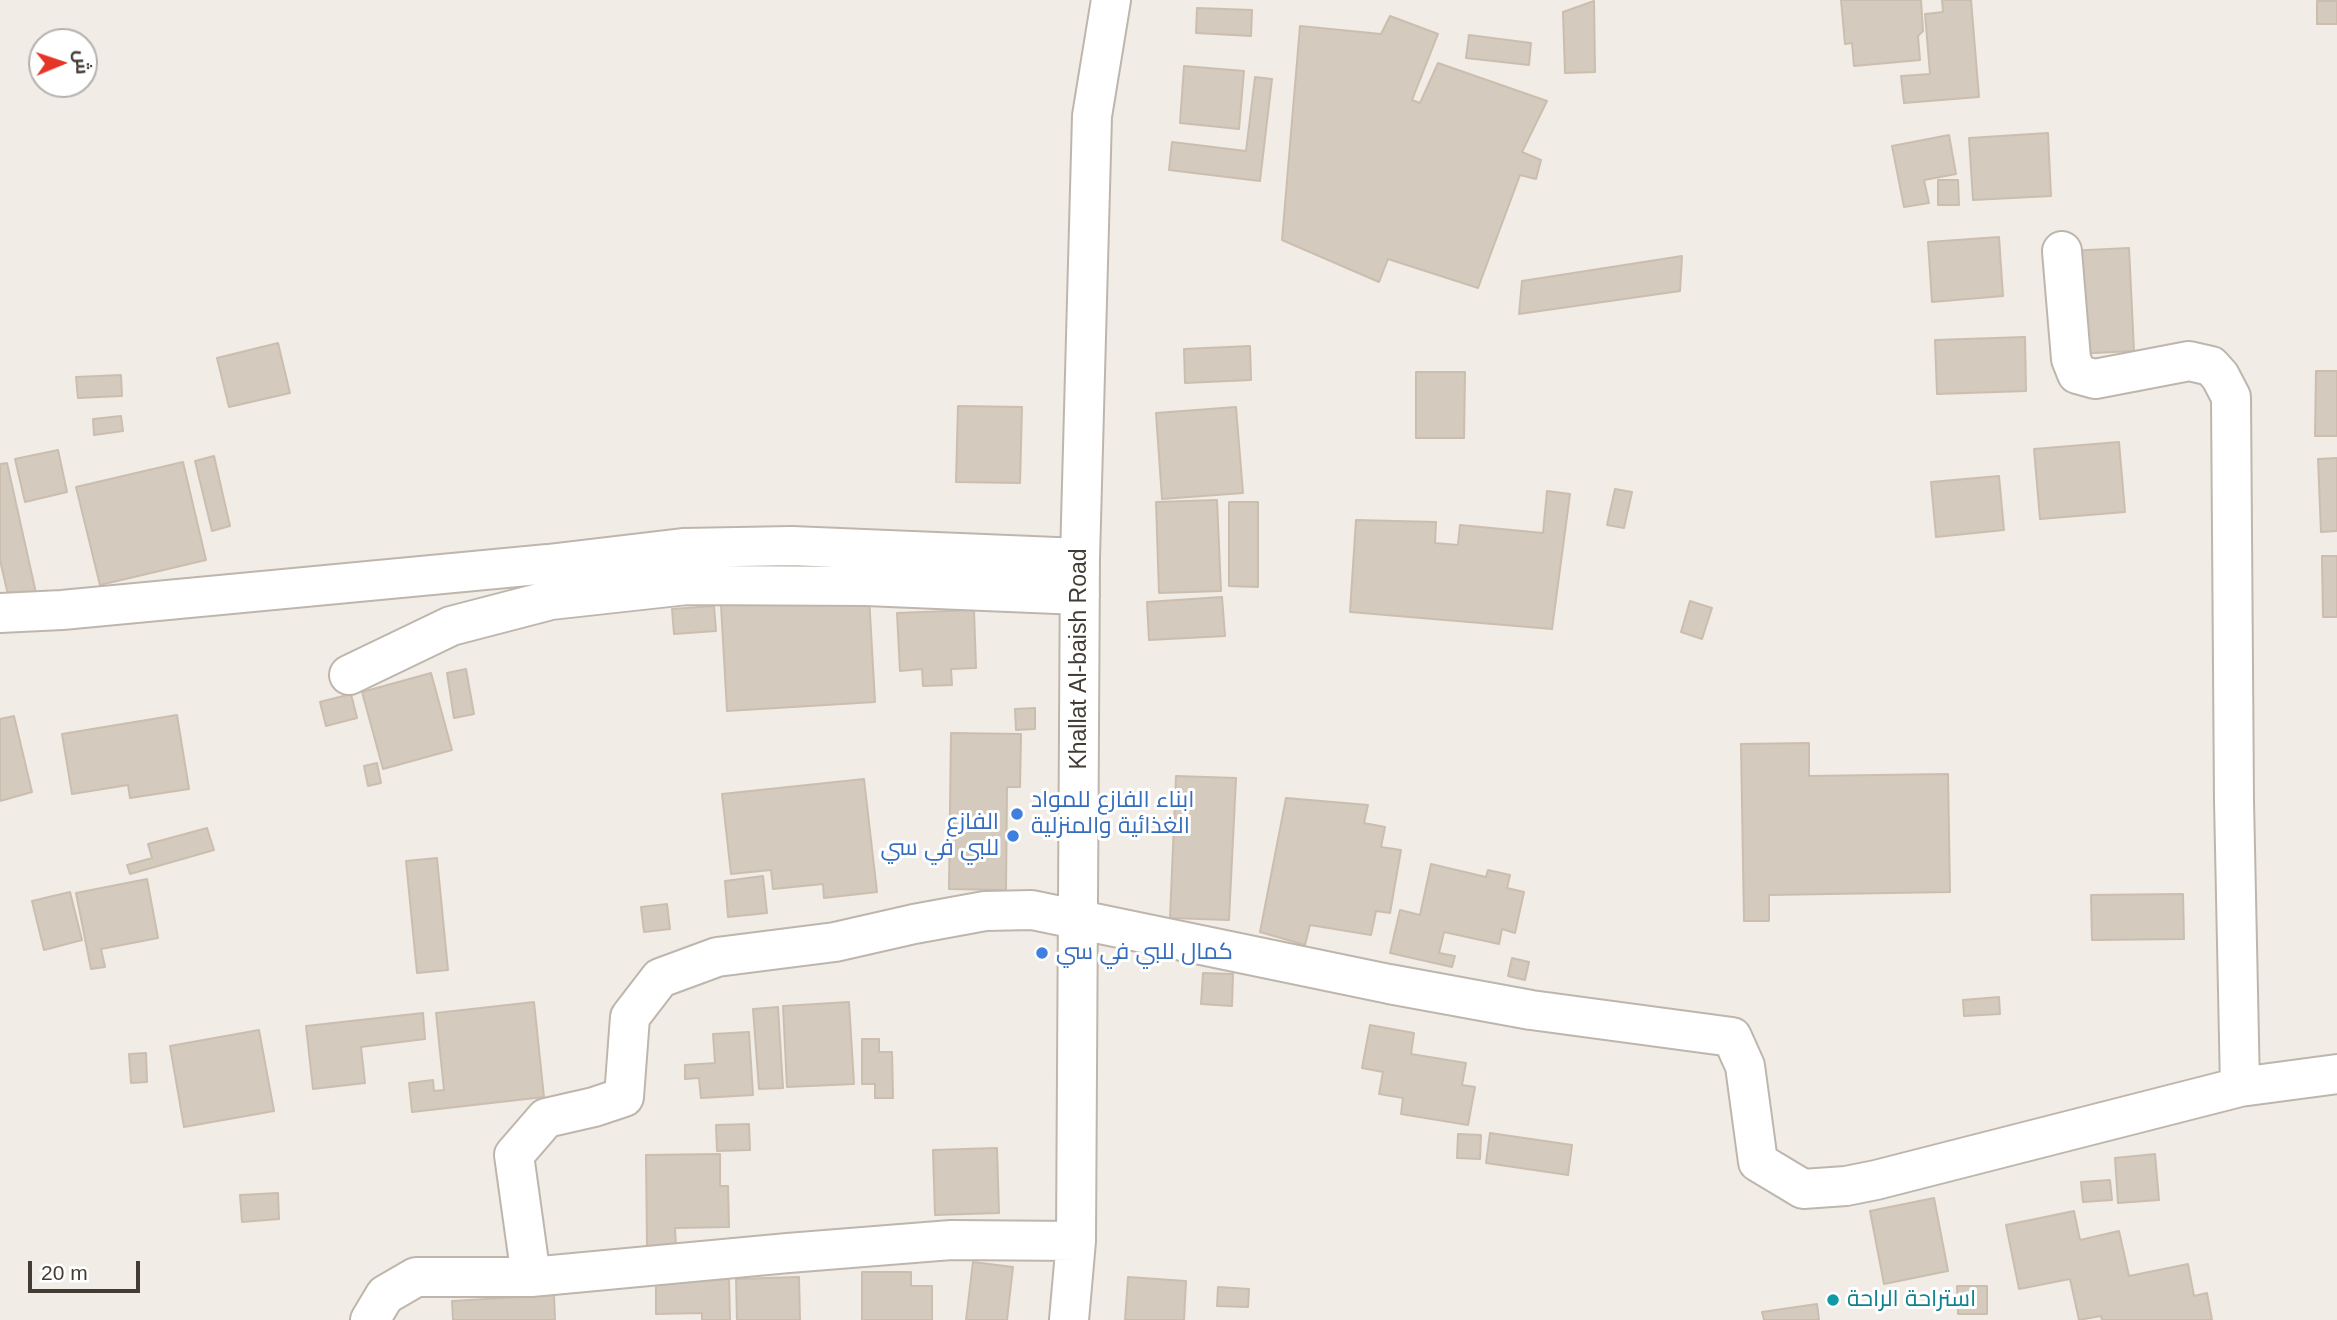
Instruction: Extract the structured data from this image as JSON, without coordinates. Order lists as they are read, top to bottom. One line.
{"streets":{"street":["Khallat Al-baish Road"]},"places":["ابناء الفازع للمواد الغذائية والمنزلية","الفازع للبي في سي","كمال للبي في سي","استراحة الراحة"],"scale_bar":"20 m","north":"right"}
